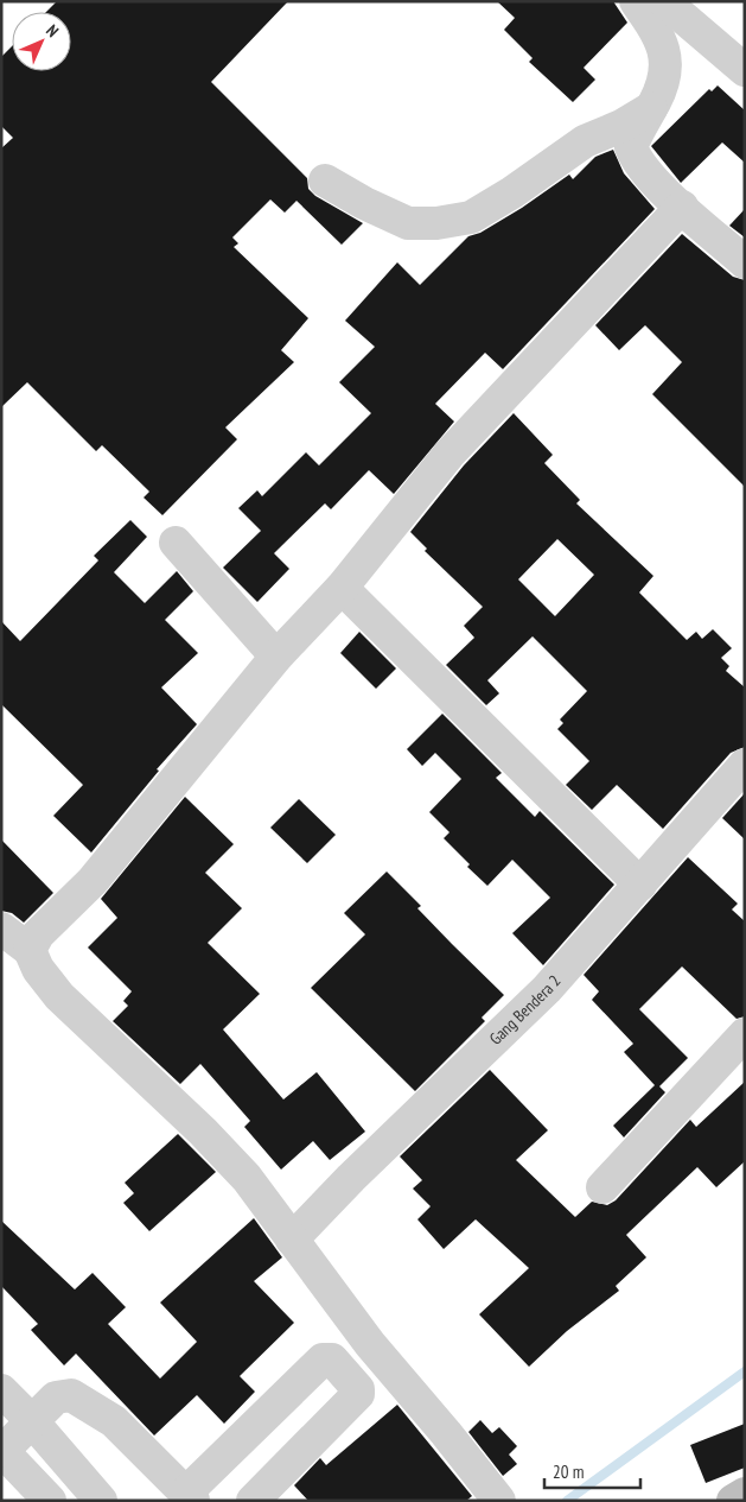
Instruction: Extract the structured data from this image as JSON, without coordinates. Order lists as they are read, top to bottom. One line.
{"streets":{"street":["Gang Bendera 2"]},"scale_bar":"20 m","north":"top right"}
